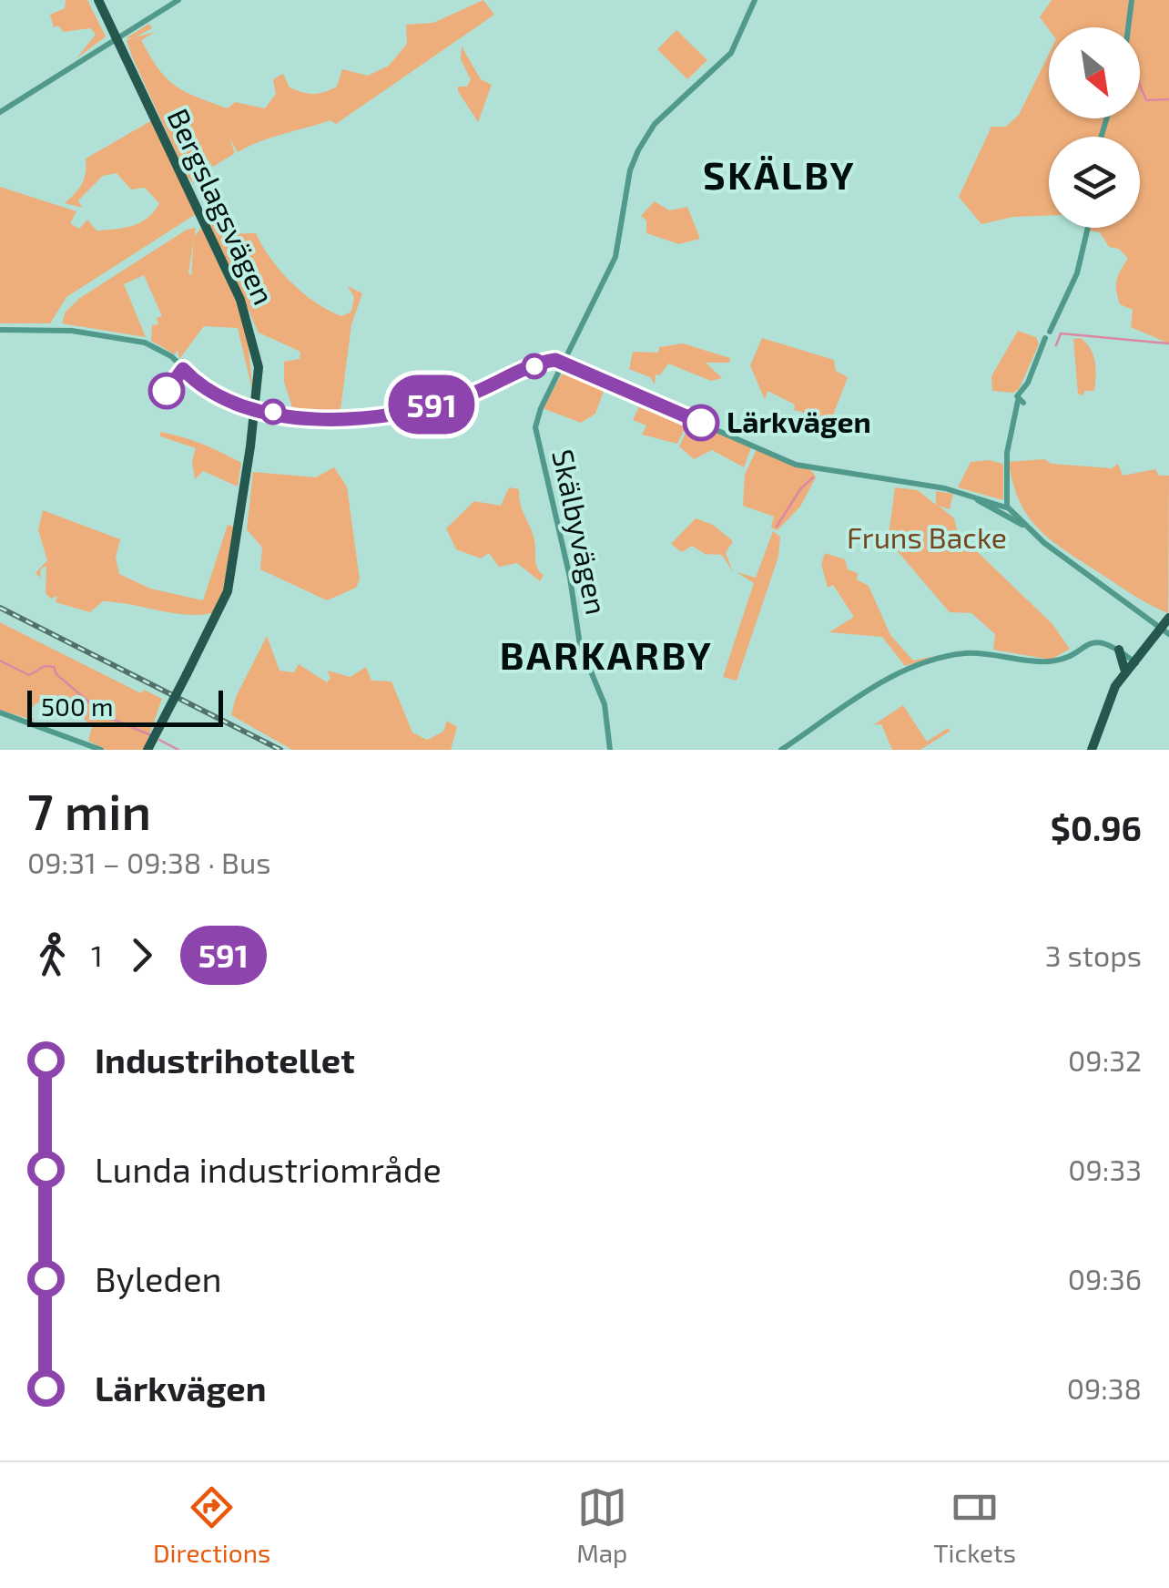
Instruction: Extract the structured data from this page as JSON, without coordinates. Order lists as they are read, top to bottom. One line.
{"streets":{"main road":["Bergslagsvägen"],"street":["Skälbyvägen"]},"districts":["SKÄLBY","BARKARBY"],"parks":["Fruns Backe"],"places":["Lärkvägen"],"lines":["bus line 591"],"scale_bar":"500 m","north":"bottom right","page":{"on_map":"591","scale":"500 m","heading":["7 min","09:31 – 09:38 · Bus","$0.96"],"legs":["1","591","3 stops"],"list":[{"name":"Industrihotellet","value":"09:32"},{"name":"Lunda industriområde","value":"09:33"},{"name":"Byleden","value":"09:36"},{"name":"Lärkvägen","value":"09:38"}],"tabs":["Directions","Map","Tickets"]}}
